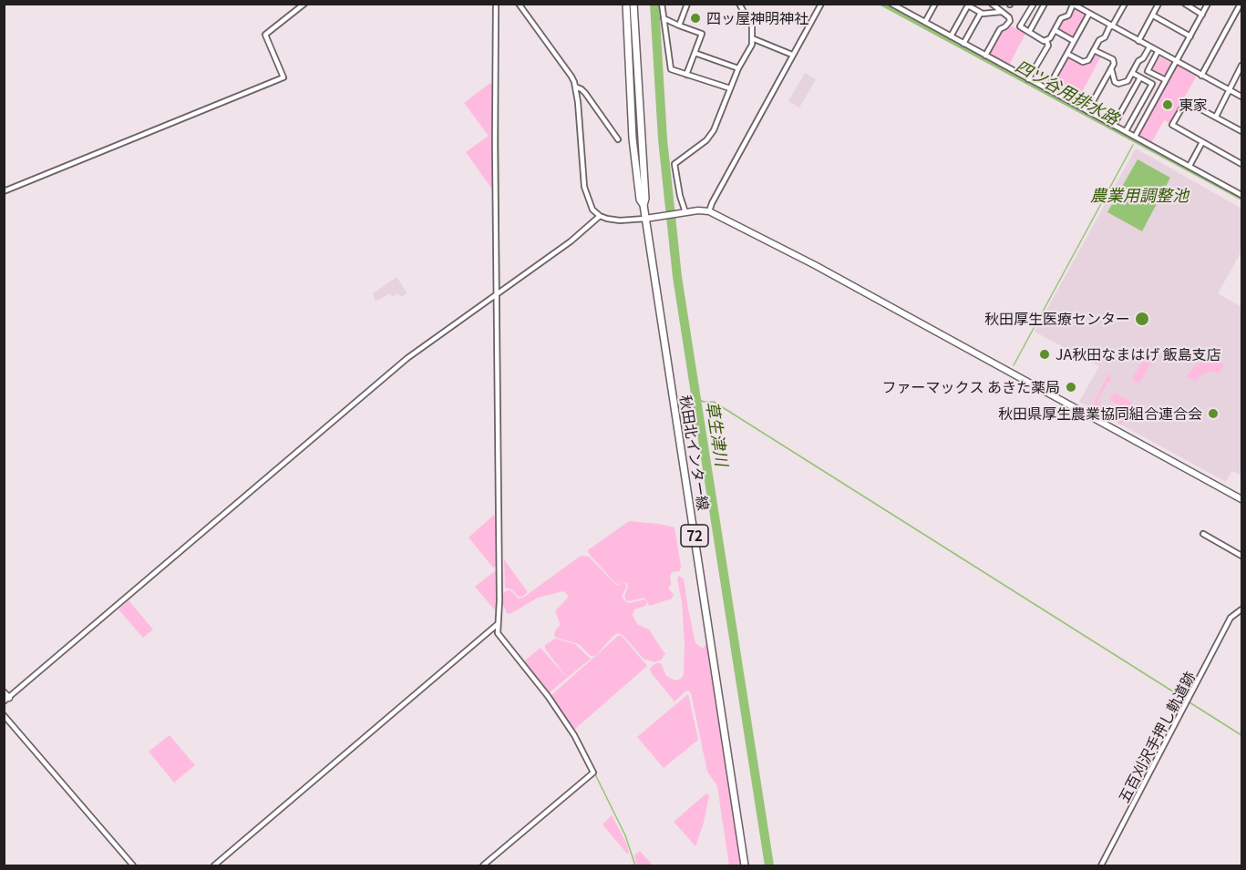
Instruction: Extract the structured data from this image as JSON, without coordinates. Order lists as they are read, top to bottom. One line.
{"streets":{"main road":["秋田北インター線","72"],"street":["五百刈沢手押し軌道跡"]},"water":["四ツ谷用排水路","農業用調整池","草生津川"],"places":["四ッ屋神明神社","東家","秋田厚生医療センター","JA秋田なまはげ 飯島支店","ファーマックス あきた薬局","秋田県厚生農業協同組合連合会"]}
